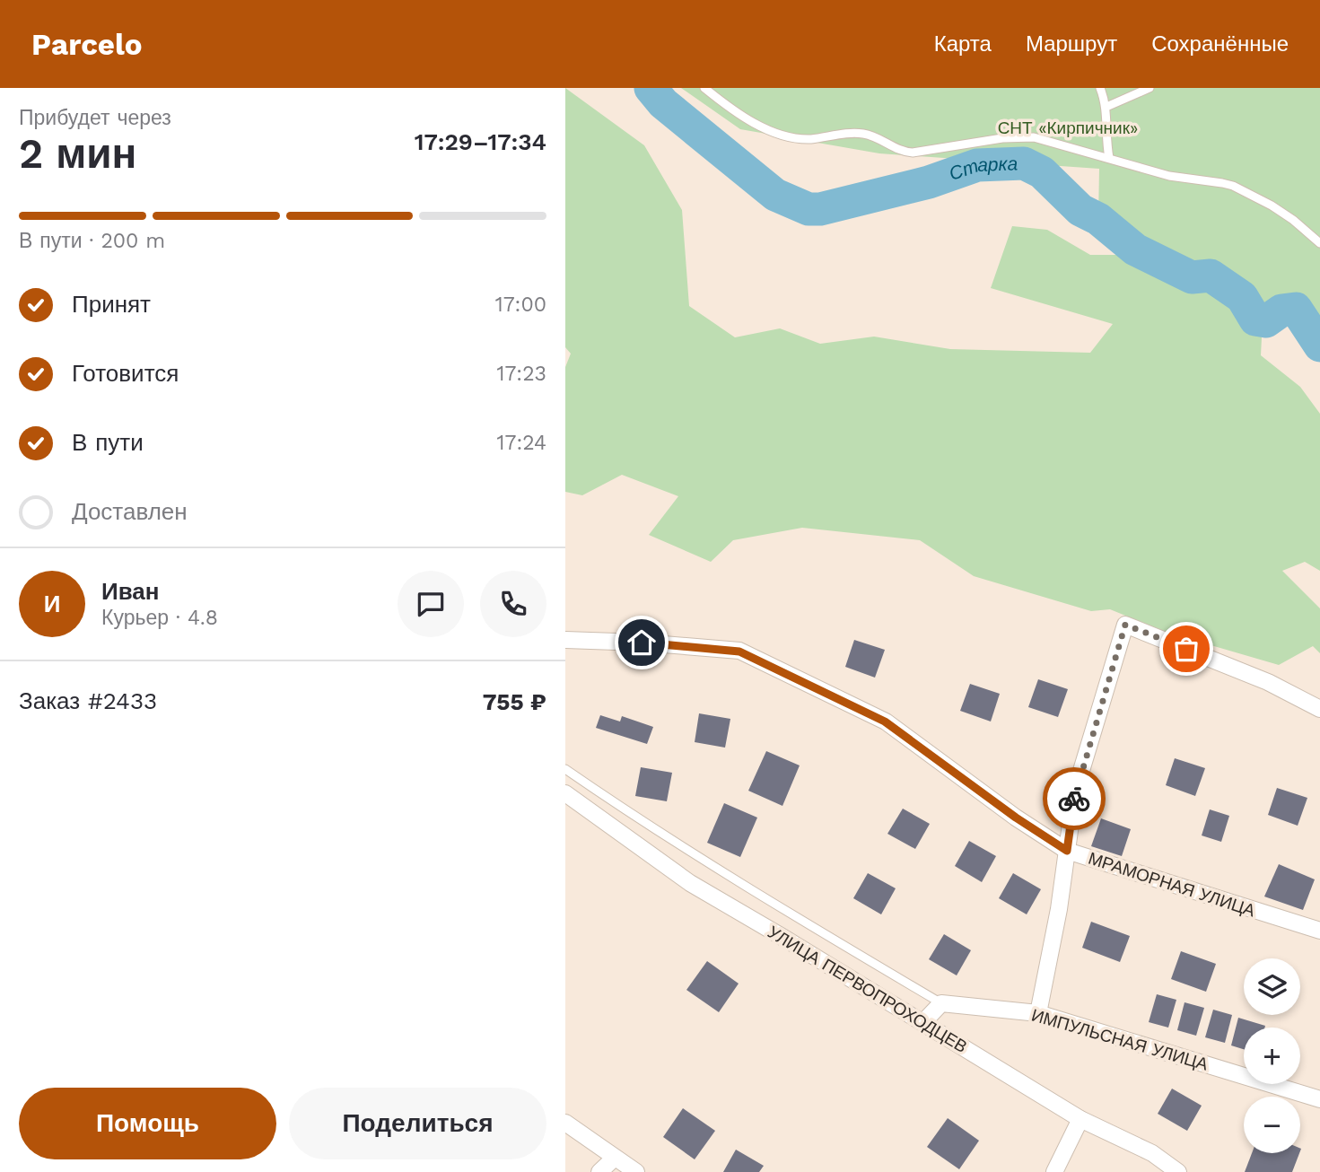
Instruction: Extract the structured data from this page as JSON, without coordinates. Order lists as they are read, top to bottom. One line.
{"streets":{"street":["МРАМОРНАЯ УЛИЦА","УЛИЦА ПЕРВОПРОХОДЦЕВ","ИМПУЛЬСНАЯ УЛИЦА"]},"water":["Старка"],"parks":["СНТ «Кирпичник»"],"page":{"header":"Parcelo","nav":["Карта","Маршрут","Сохранённые"],"heading":["2 мин","Прибудет через","17:29–17:34"],"panel":["Иван","Курьер · 4.8","Заказ #2433","755 ₽"],"bar":"В пути · 200 m","list":[["Принят","17:00"],["Готовится","17:23"],["В пути","17:24"],"Доставлен"],"round":"И","map_buttons":["+","−"],"buttons":["Помощь","Поделиться"]}}
